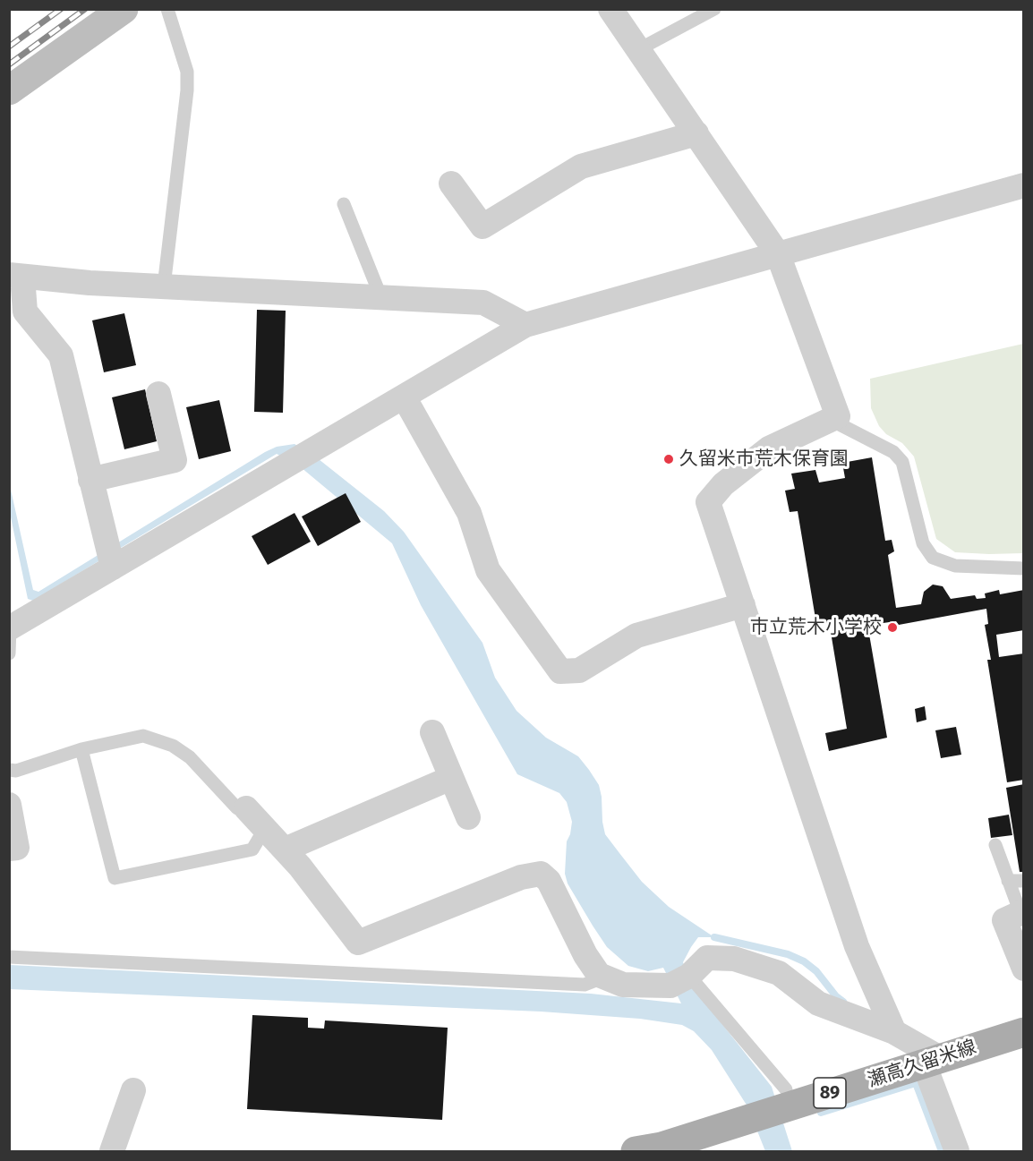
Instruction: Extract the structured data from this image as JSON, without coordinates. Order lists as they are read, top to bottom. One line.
{"streets":{"main road":["瀬高久留米線","89"]},"places":["久留米市荒木保育園","市立荒木小学校"]}
